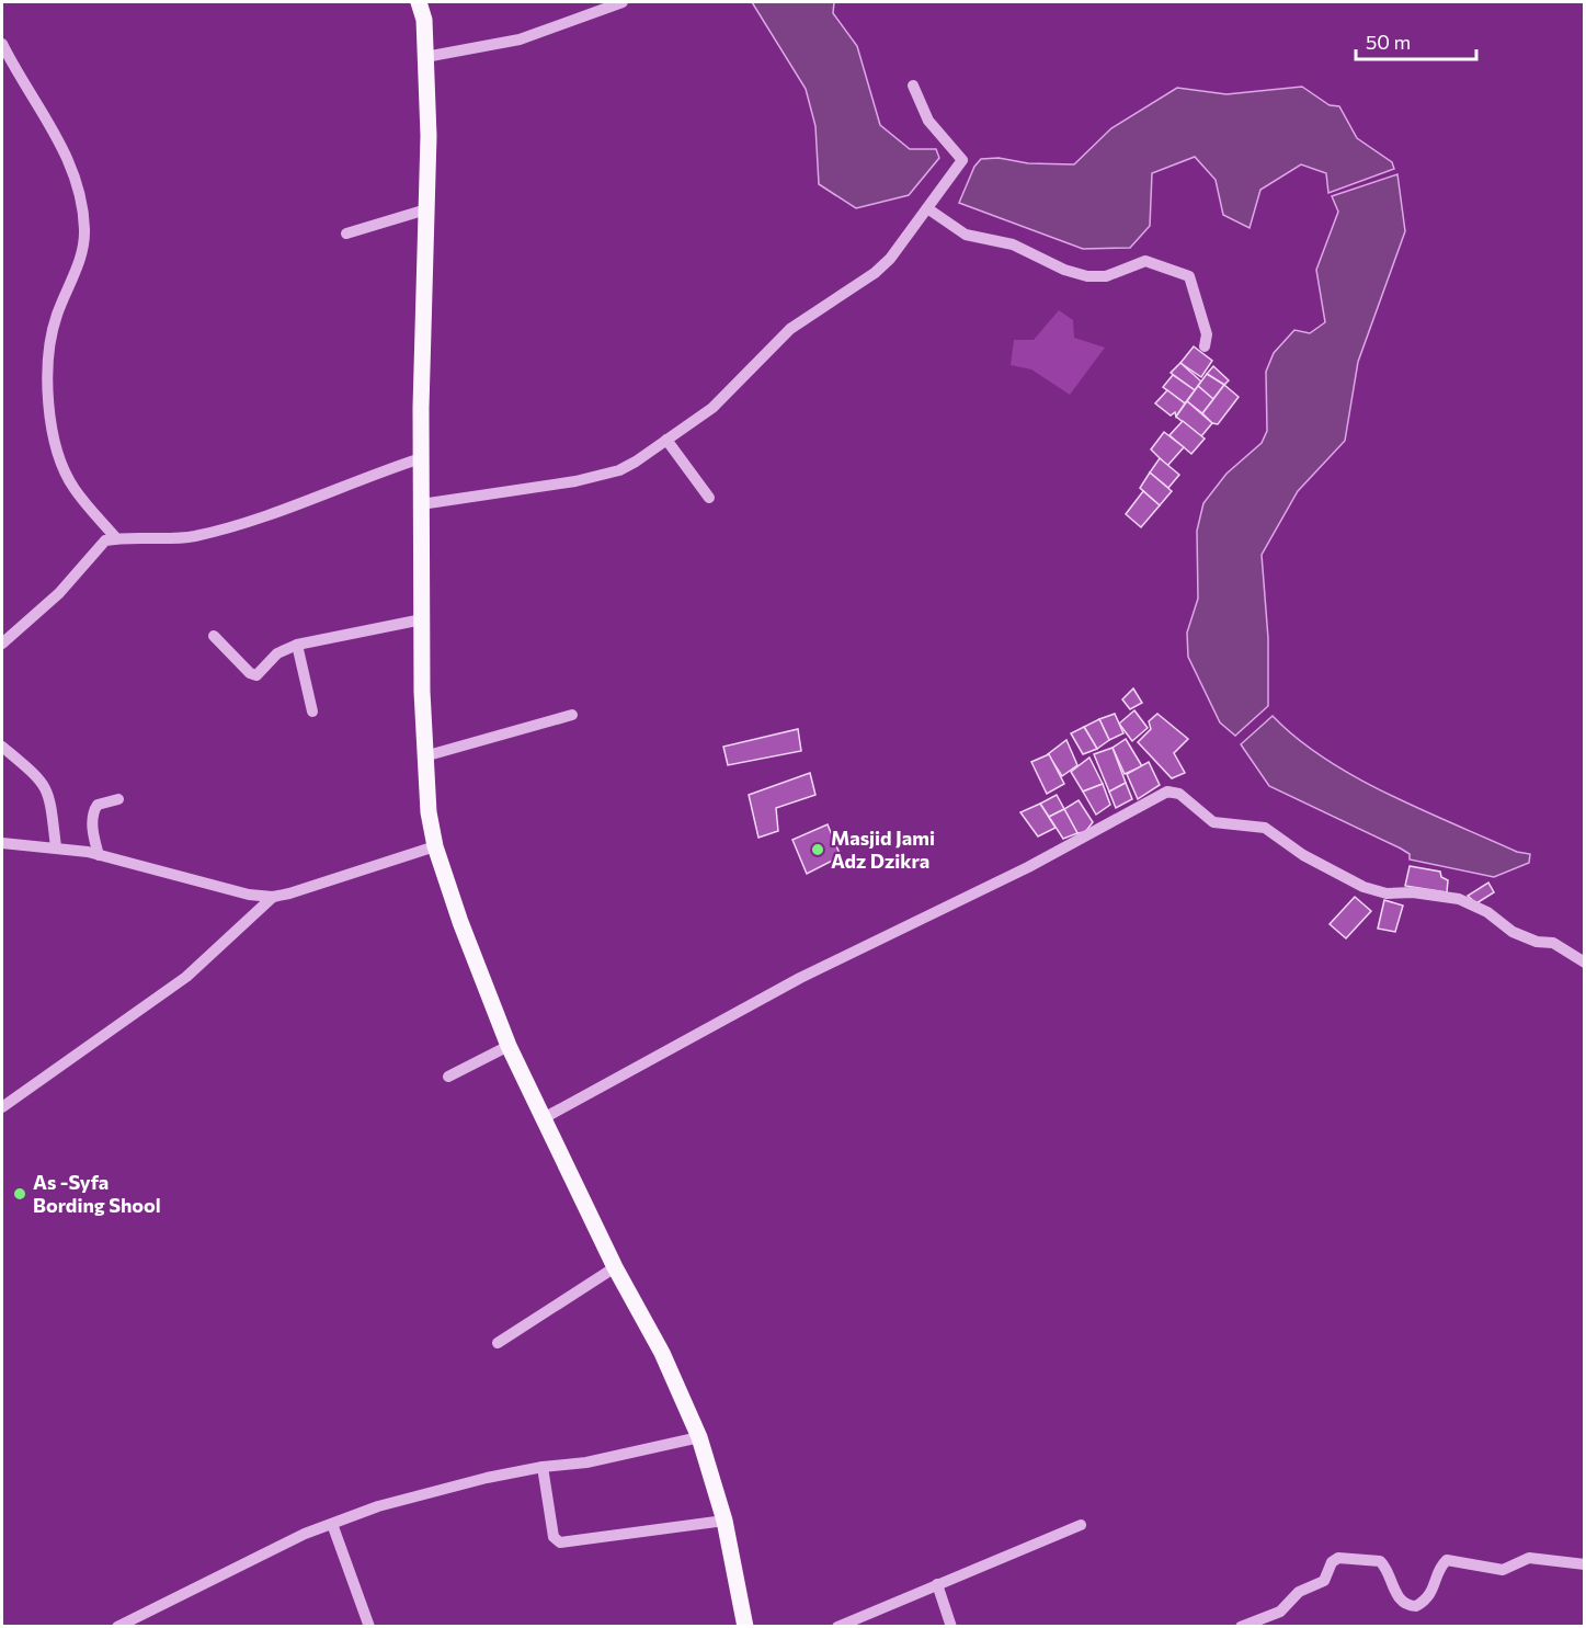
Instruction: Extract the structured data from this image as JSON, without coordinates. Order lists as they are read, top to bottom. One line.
{"places":["Masjid Jami Adz Dzikra","As -Syfa Bording Shool"],"scale_bar":"50 m"}
